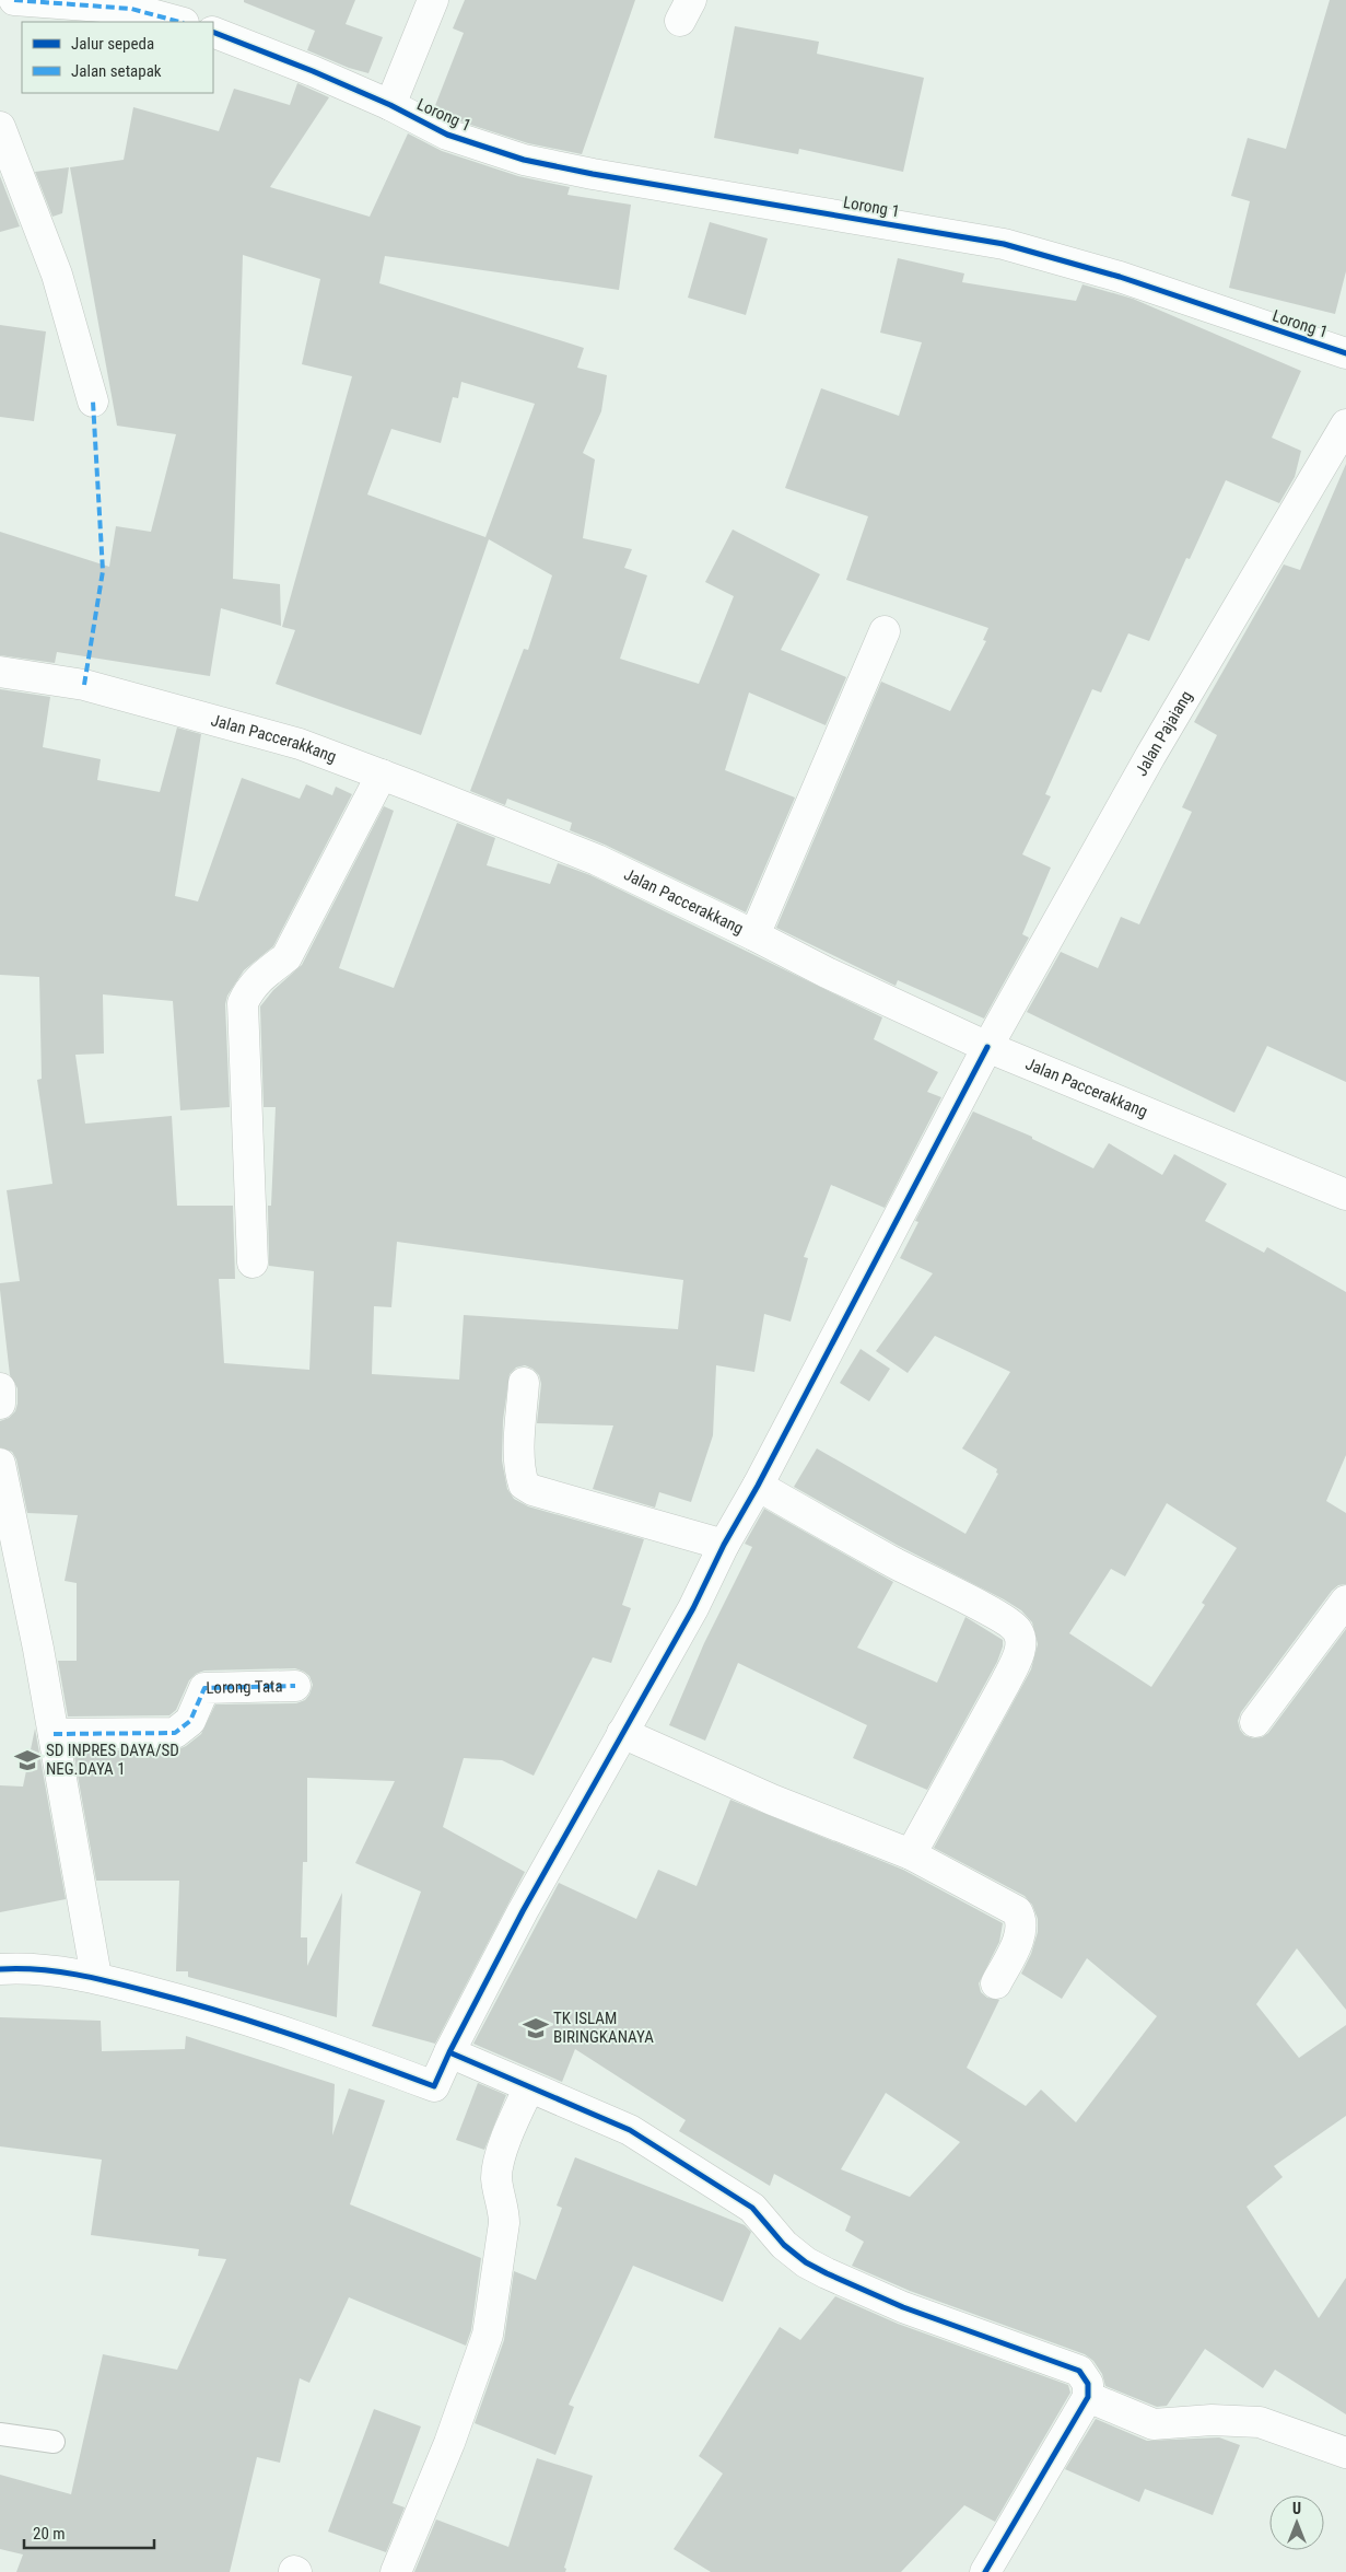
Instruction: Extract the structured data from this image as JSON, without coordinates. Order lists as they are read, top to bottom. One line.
{"streets":{"street":["Lorong 1","Jalan Pajaiang","Jalan Paccerakkang","Lorong Tata"]},"crossings":[["Jalan Pajaiang","Jalan Paccerakkang"]],"places":{"school or university":["SD INPRES DAYA/SD NEG.DAYA 1","TK ISLAM BIRINGKANAYA"]},"legend":["Jalur sepeda","Jalan setapak"],"scale_bar":"20 m","north":"top"}
